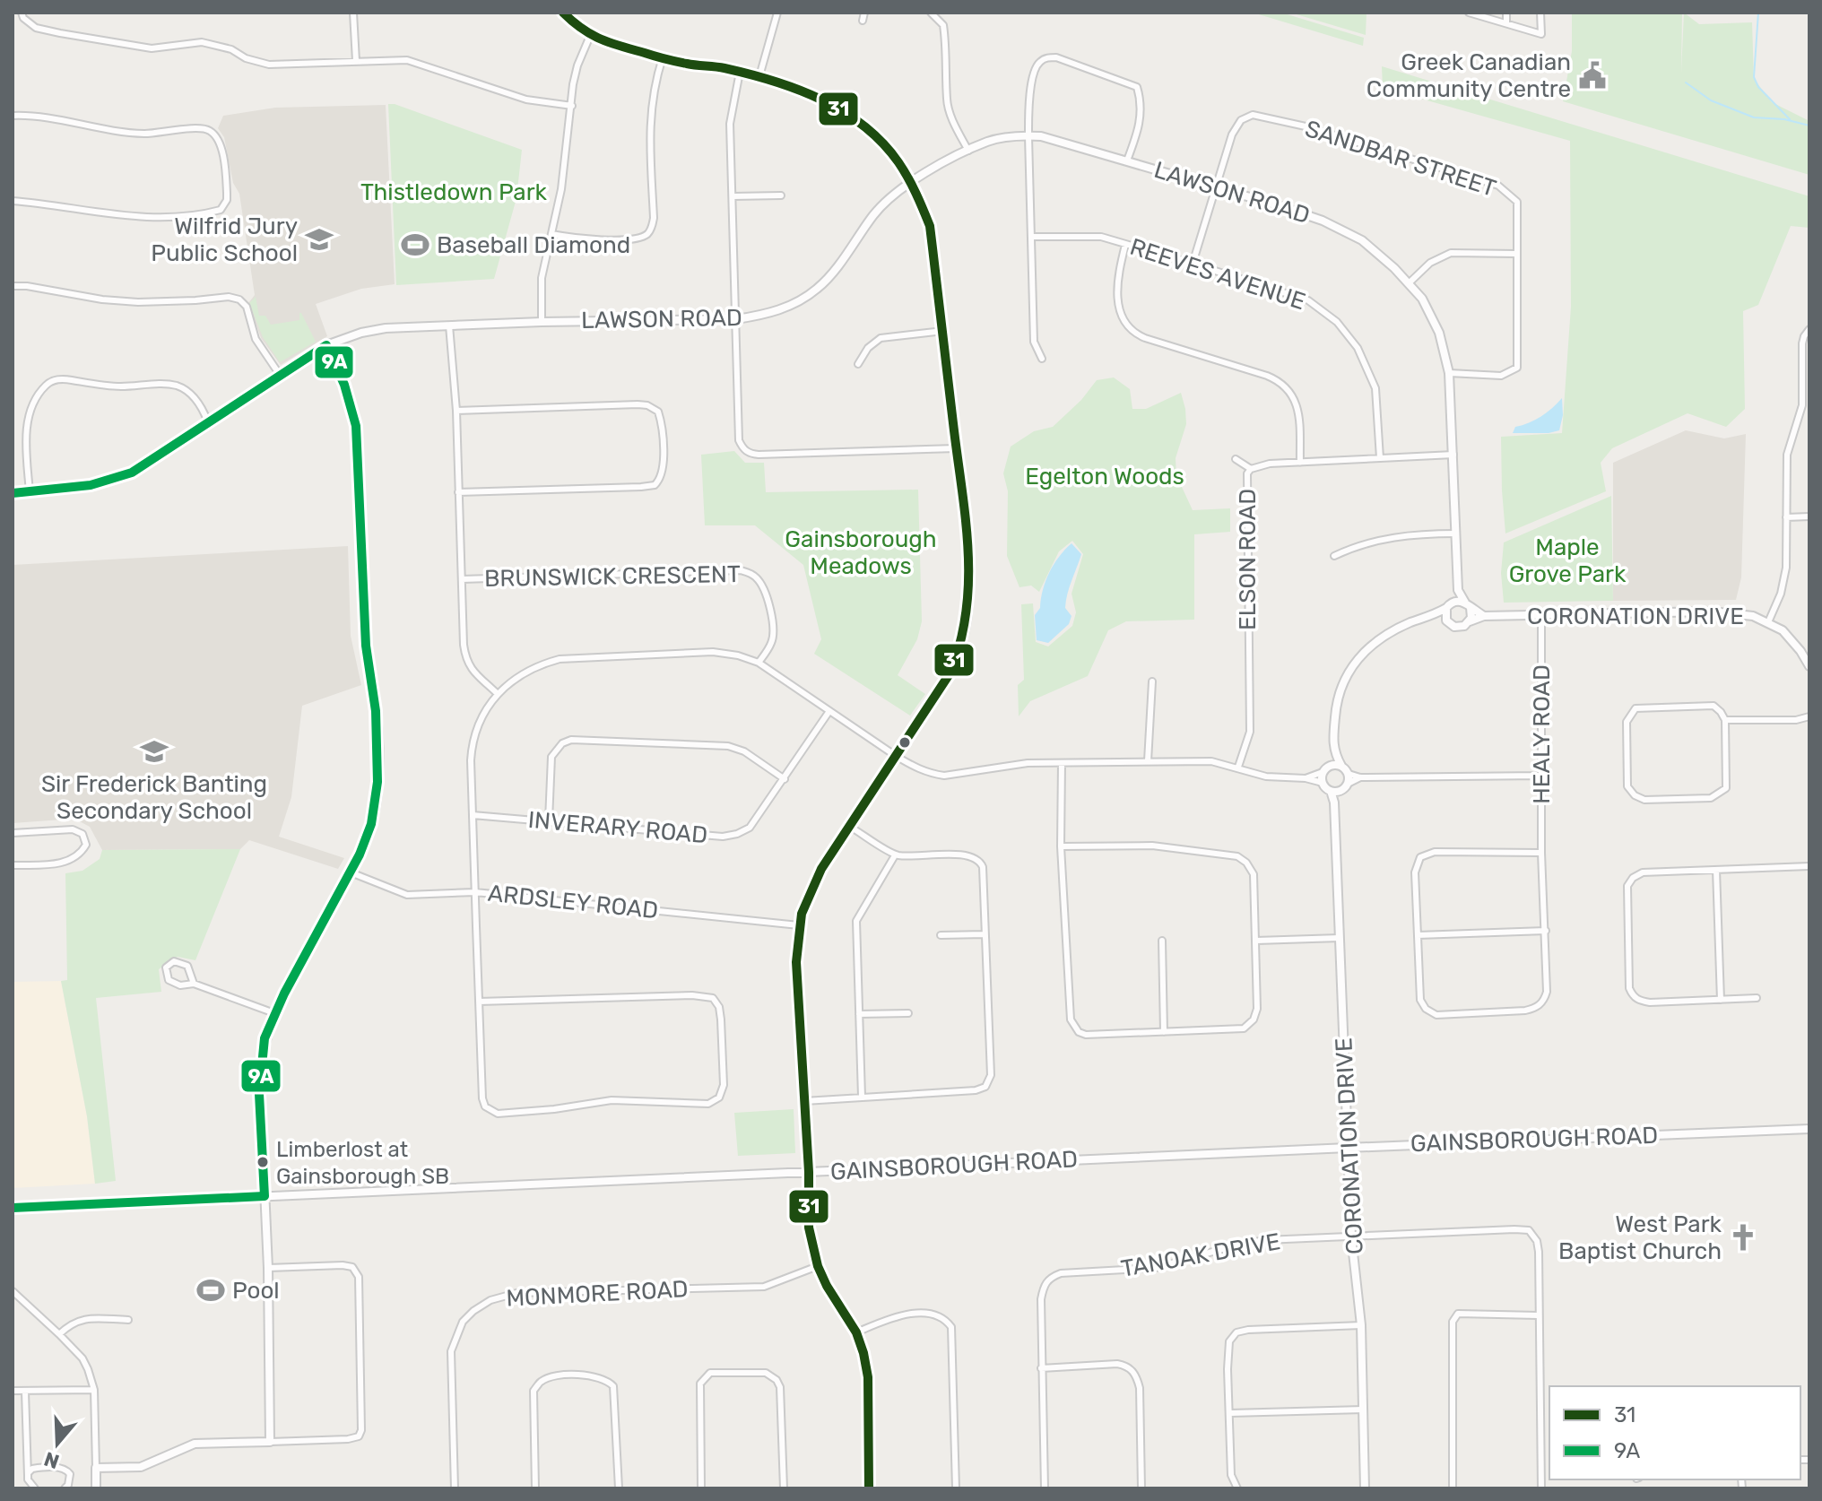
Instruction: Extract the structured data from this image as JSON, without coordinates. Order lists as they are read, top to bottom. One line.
{"streets":{"street":["SANDBAR STREET","LAWSON ROAD","REEVES AVENUE","ELSON ROAD","BRUNSWICK CRESCENT","CORONATION DRIVE","HEALY ROAD","INVERARY ROAD","ARDSLEY ROAD","GAINSBOROUGH ROAD","TANOAK DRIVE","MONMORE ROAD"]},"crossings":[["SANDBAR STREET","LAWSON ROAD"],["SANDBAR STREET","REEVES AVENUE"],["LAWSON ROAD","ELSON ROAD"],["LAWSON ROAD","CORONATION DRIVE"],["REEVES AVENUE","ELSON ROAD"],["CORONATION DRIVE","HEALY ROAD"],["CORONATION DRIVE","GAINSBOROUGH ROAD"],["CORONATION DRIVE","TANOAK DRIVE"]],"parks":["Thistledown Park","Egelton Woods","Gainsborough Meadows","Maple Grove Park"],"places":{"public building":["Greek Canadian Community Centre"],"school or university":["Wilfrid Jury Public School","Sir Frederick Banting Secondary School"],"sports":["Baseball Diamond","Pool"],"other":["Limberlost at Gainsborough SB"],"church":["West Park Baptist Church"]},"lines":["transit line 31","transit line 9A"],"legend":["31","9A"],"north":"bottom"}
